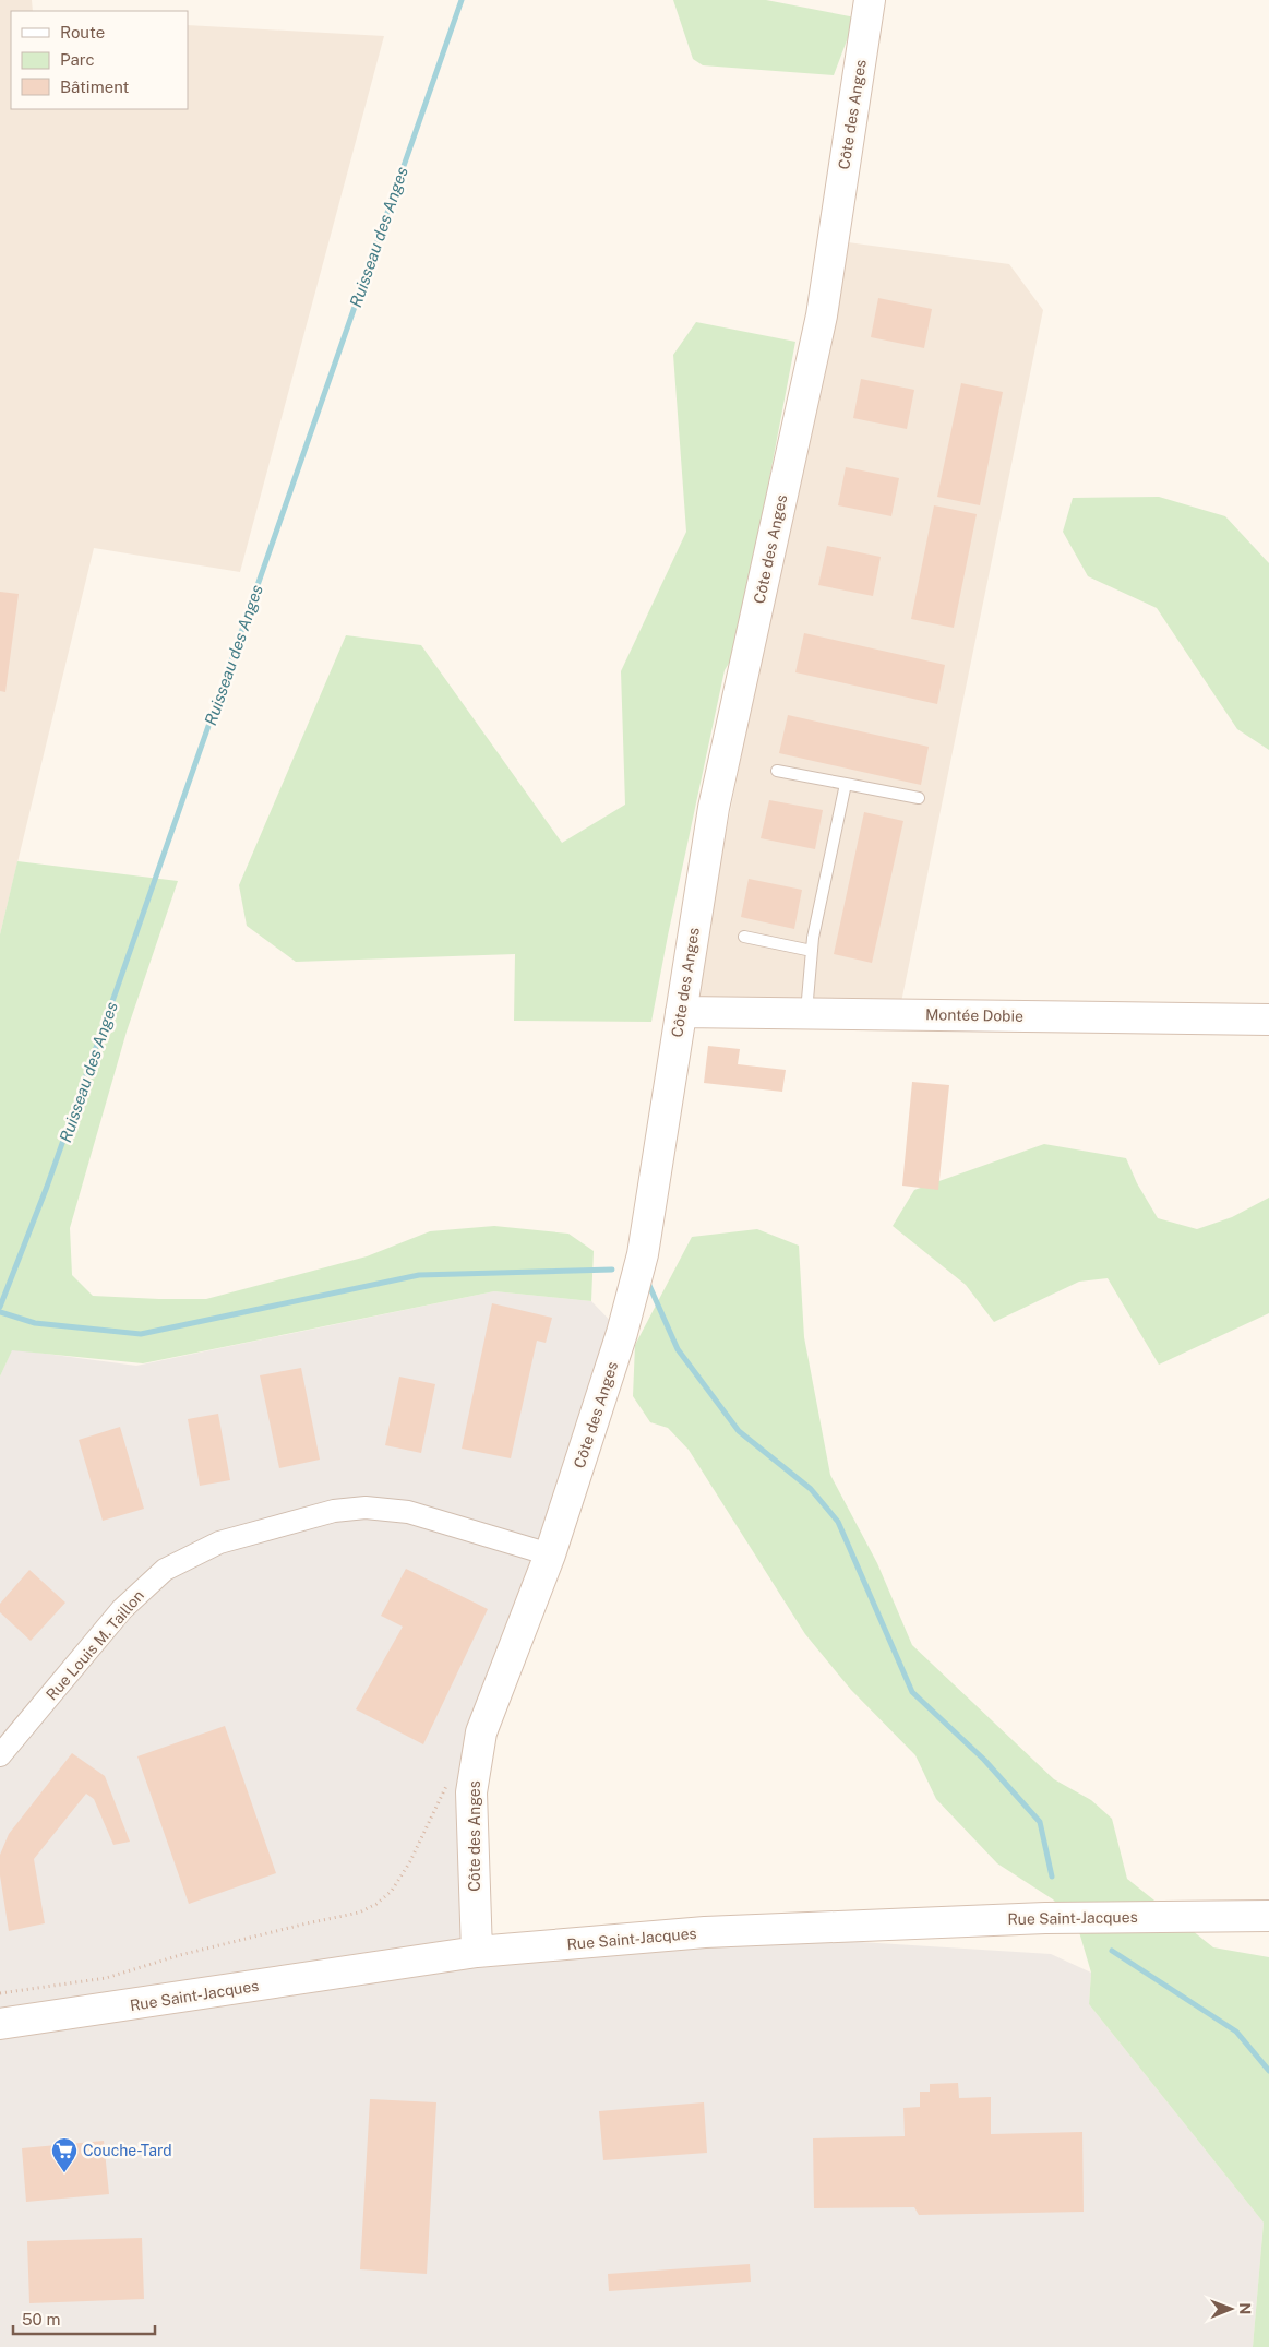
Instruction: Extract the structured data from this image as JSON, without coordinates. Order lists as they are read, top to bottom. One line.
{"streets":{"street":["Côte des Anges","Montée Dobie","Rue Louis M. Taillon","Rue Saint-Jacques"]},"crossings":[["Côte des Anges","Montée Dobie"],["Côte des Anges","Rue Louis M. Taillon"],["Côte des Anges","Rue Saint-Jacques"]],"water":["Ruisseau des Anges"],"places":{"supermarket":["Couche-Tard"]},"legend":["Route","Parc","Bâtiment"],"scale_bar":"50 m","north":"right"}
